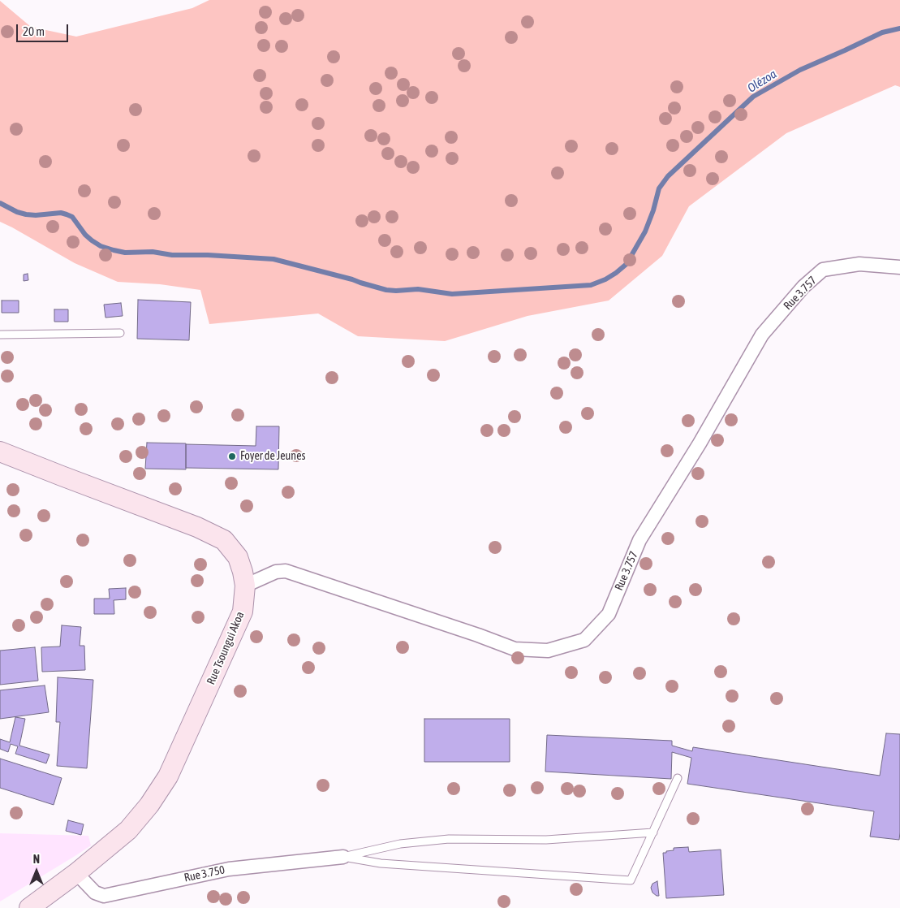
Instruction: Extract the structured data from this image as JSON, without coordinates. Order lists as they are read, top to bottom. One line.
{"streets":{"main road":["Rue Tsoungui Akoa"],"street":["Rue 3.757","Rue 3.750"]},"crossings":[["Rue 3.757","Rue Tsoungui Akoa"],["Rue Tsoungui Akoa","Rue 3.750"]],"water":["Olézoa"],"places":["Foyer de Jeunes"],"scale_bar":"20 m","north":"top"}
